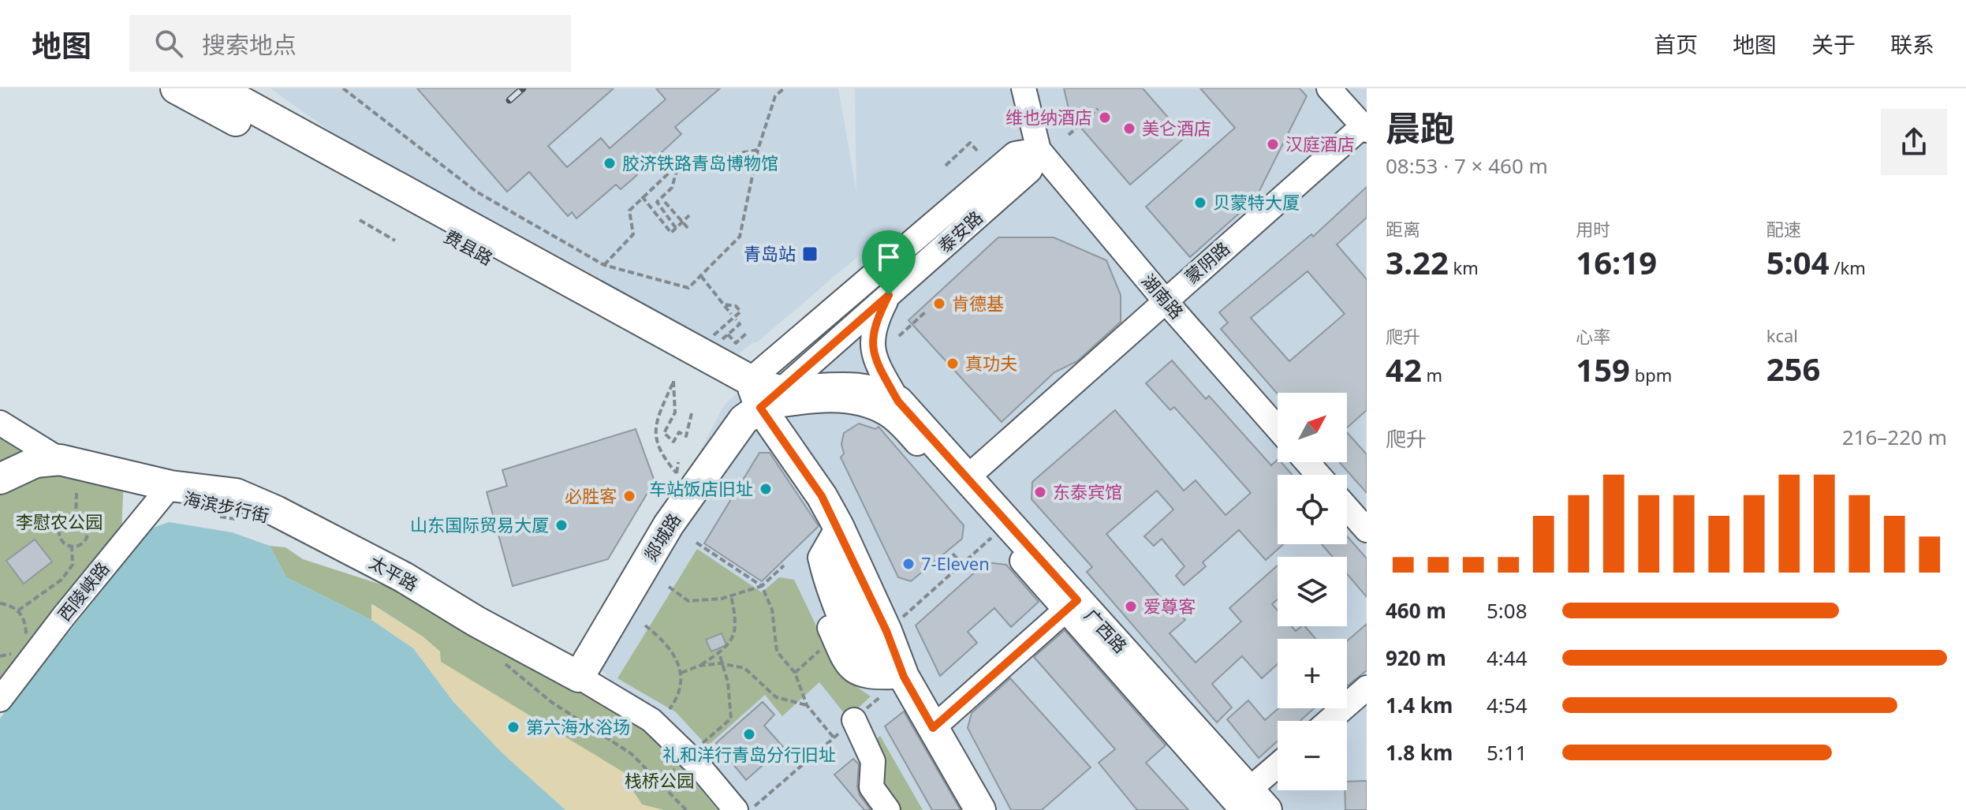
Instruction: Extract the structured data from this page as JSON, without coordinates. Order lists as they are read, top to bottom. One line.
{"streets":{"main road":["费县路","郯城路","太平路","广西路"],"street":["泰安路","蒙阴路","湖南路","西陵峡路"],"path":["海滨步行街"]},"crossings":[["泰安路","费县路"],["泰安路","湖南路"],["泰安路","郯城路"],["泰安路","广西路"],["费县路","郯城路"],["费县路","广西路"],["蒙阴路","湖南路"],["蒙阴路","广西路"],["郯城路","太平路"],["郯城路","广西路"],["太平路","西陵峡路"]],"parks":["李慰农公园","栈桥公园"],"places":{"other":["维也纳酒店","美仑酒店","汉庭酒店","胶济铁路青岛博物馆","贝蒙特大厦","肯德基","真功夫","车站饭店旧址","东泰宾馆","必胜客","山东国际贸易大厦","7-Eleven","爱尊客","第六海水浴场","礼和洋行青岛分行旧址"],"transit":["青岛站"]},"north":"top right","page":{"header":"地图","search":"搜索地点","nav":["首页","地图","关于","联系"],"heading":["晨跑","08:53 · 7 × 460 m"],"stats":[["距离","3.22 km"],["用时","16:19"],["配速","5:04 /km"],["爬升","42 m"],["心率","159 bpm"],["kcal","256"]],"map_buttons":["+","−"],"chart":["爬升","216–220 m"],"list":[{"name":"460 m","note":"5:08"},{"name":"920 m","note":"4:44"},{"name":"1.4 km","note":"4:54"},{"name":"1.8 km","note":"5:11"}]}}
